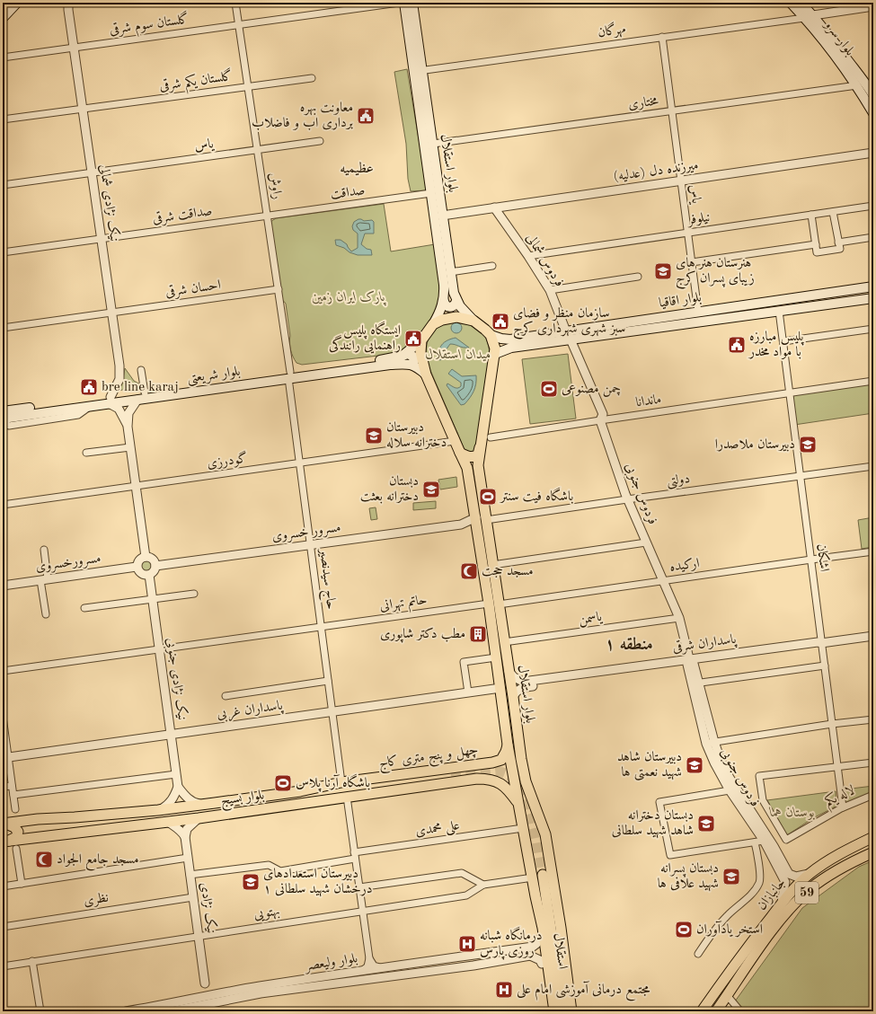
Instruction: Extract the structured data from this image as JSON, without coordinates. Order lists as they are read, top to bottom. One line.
{"streets":{"main road":["بلوار سرو","بلوار استقلال","بلوار اقاقیا","بلوار شریعتی","چهل و پنج متری کاج","بلوار بسیج","59","جانبازان","استقلال"],"street":["گلستان سوم شرقی","مهرگان","گلستان یکم شرقی","مختاری","یاس","میرزنده دل (عدلیه)","راوش","صداقت","نیک نژادی شمالی","صداقت شرقی","نیلوفر","فردوس شمالی","احسان شرقی","ماندانا","گودرزی","دولتی","فردوس جنوبی","مسرور خسروی","اشکان","مسرورخسروی","ارکیده","حاج سیدنصیر","حاتم تهرانی","یاسمن","پاسداران شرقی","نیک نژادی جنوبی","پاسداران غربی","لاله یکم","علی محمدی","نظری","نیک نژادی","بهتویی","بلوار ولیعصر"]},"crossings":[["گلستان سوم شرقی","راوش"],["گلستان سوم شرقی","نیک نژادی شمالی"],["مهرگان","بلوار سرو"],["مهرگان","یاس"],["مهرگان","بلوار استقلال"],["بلوار سرو","مختاری"],["گلستان یکم شرقی","راوش"],["گلستان یکم شرقی","نیک نژادی شمالی"],["مختاری","یاس"],["مختاری","بلوار استقلال"],["یاس","میرزنده دل (عدلیه)"],["یاس","راوش"],["یاس","نیک نژادی شمالی"],["یاس","نیلوفر"],["یاس","بلوار اقاقیا"],["بلوار استقلال","میرزنده دل (عدلیه)"],["بلوار استقلال","صداقت"],["بلوار استقلال","دولتی"],["بلوار استقلال","ارکیده"],["بلوار استقلال","حاتم تهرانی"],["بلوار استقلال","یاسمن"],["بلوار استقلال","پاسداران غربی"],["بلوار استقلال","چهل و پنج متری کاج"],["بلوار استقلال","بلوار بسیج"],["بلوار استقلال","علی محمدی"],["بلوار استقلال","بهتویی"],["بلوار استقلال","استقلال"],["میرزنده دل (عدلیه)","فردوس شمالی"],["راوش","صداقت"],["راوش","صداقت شرقی"],["راوش","احسان شرقی"],["راوش","بلوار شریعتی"],["راوش","حاج سیدنصیر"],["صداقت","صداقت شرقی"],["نیک نژادی شمالی","صداقت شرقی"],["نیک نژادی شمالی","احسان شرقی"],["نیک نژادی شمالی","بلوار شریعتی"],["نیلوفر","فردوس شمالی"],["فردوس شمالی","بلوار اقاقیا"],["بلوار اقاقیا","فردوس جنوبی"],["بلوار اقاقیا","اشکان"],["بلوار شریعتی","حاج سیدنصیر"],["ماندانا","فردوس جنوبی"],["ماندانا","اشکان"],["گودرزی","حاج سیدنصیر"],["دولتی","فردوس جنوبی"],["دولتی","اشکان"],["فردوس جنوبی","ارکیده"],["فردوس جنوبی","یاسمن"],["فردوس جنوبی","پاسداران شرقی"],["فردوس جنوبی","جانبازان"],["مسرور خسروی","مسرورخسروی"],["مسرور خسروی","حاج سیدنصیر"],["مسرور خسروی","نیک نژادی جنوبی"],["اشکان","ارکیده"],["اشکان","پاسداران شرقی"],["اشکان","لاله یکم"],["مسرورخسروی","نیک نژادی جنوبی"],["حاج سیدنصیر","حاتم تهرانی"],["حاج سیدنصیر","پاسداران غربی"],["حاج سیدنصیر","چهل و پنج متری کاج"],["حاتم تهرانی","نیک نژادی جنوبی"],["نیک نژادی جنوبی","پاسداران غربی"],["چهل و پنج متری کاج","بلوار بسیج"],["علی محمدی","نیک نژادی"],["نظری","نیک نژادی"],["نیک نژادی","بهتویی"]],"districts":["عظیمیه","منطقه ۱"],"parks":["پارک ایران زمین","میدان استقلال","بوستان هما"],"places":{"public building":["معاونت بهره برداری اب و فاضلاب","سازمان منظر و فضای سبز شهری شهرداری کرج","ایستگاه پلیس راهنمایی رانندگی","پلیس مبارزه با مواد مخدر","bre line karaj"],"school or university":["هنرستان هنر های زیبای پسران کرج","دبیرستان دخترانه سلاله","دبیرستان ملاصدرا","دبستان دخترانه بعثت","دبیرستان شاهد شهید نعمتی ها","دبستان دخترانه شاهد شهید سلطانی","دبستان پسرانه شهید علافی ها","دبیرستان استعدادهای درخشان شهید سلطانی ۱"],"sports":["چمن مصنوعی","باشگاه فیت سنتر","باشگاه آرنا پلاس","استخر یادآوران"],"mosque":["مسجد حجت","مسجد جامع الجواد"],"building":["مطب دکتر شاپوری"],"hospital":["درمانگاه شبانه روزی پارس","مجتمع درمانی آموزشی امام علی"]}}
